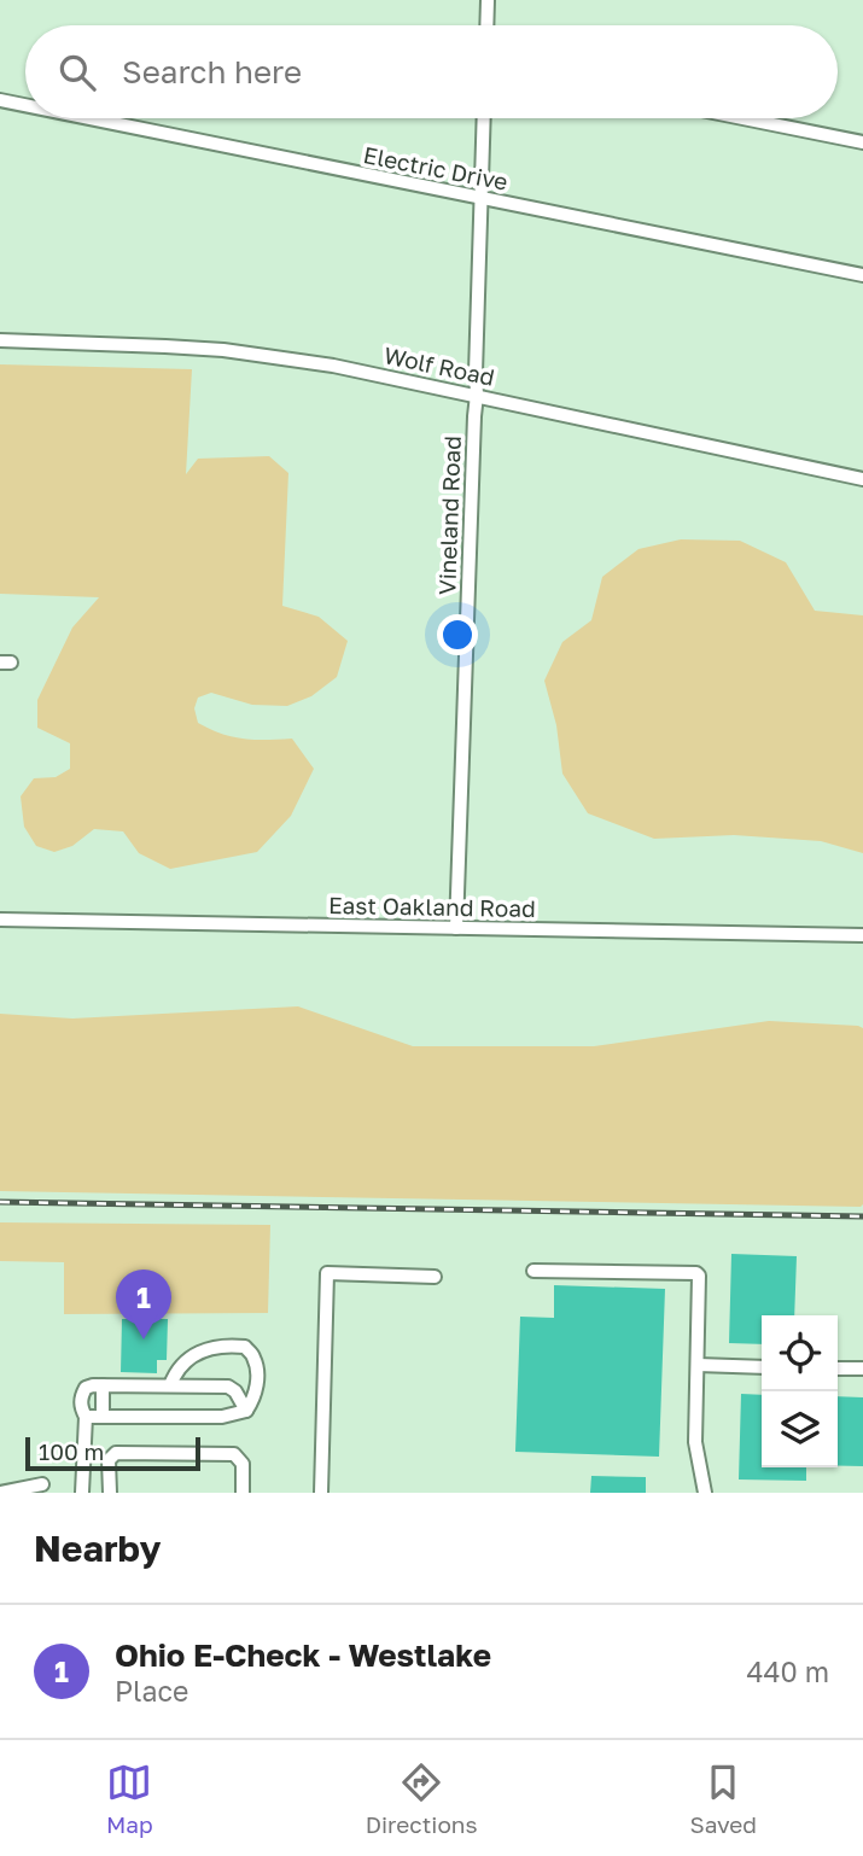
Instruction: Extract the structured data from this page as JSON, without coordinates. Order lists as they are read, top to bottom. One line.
{"streets":{"street":["Electric Drive","Wolf Road","Vineland Road","East Oakland Road"]},"crossings":[["Electric Drive","Vineland Road"],["Wolf Road","Vineland Road"],["Vineland Road","East Oakland Road"]],"scale_bar":"100 m","page":{"search":"Search here","pins":"1","scale":"100 m","heading":"Nearby","list":[{"mark":"1","name":"Ohio E-Check - Westlake","note":"Place","value":"440 m"}],"nav":["Map","Directions","Saved"]}}
